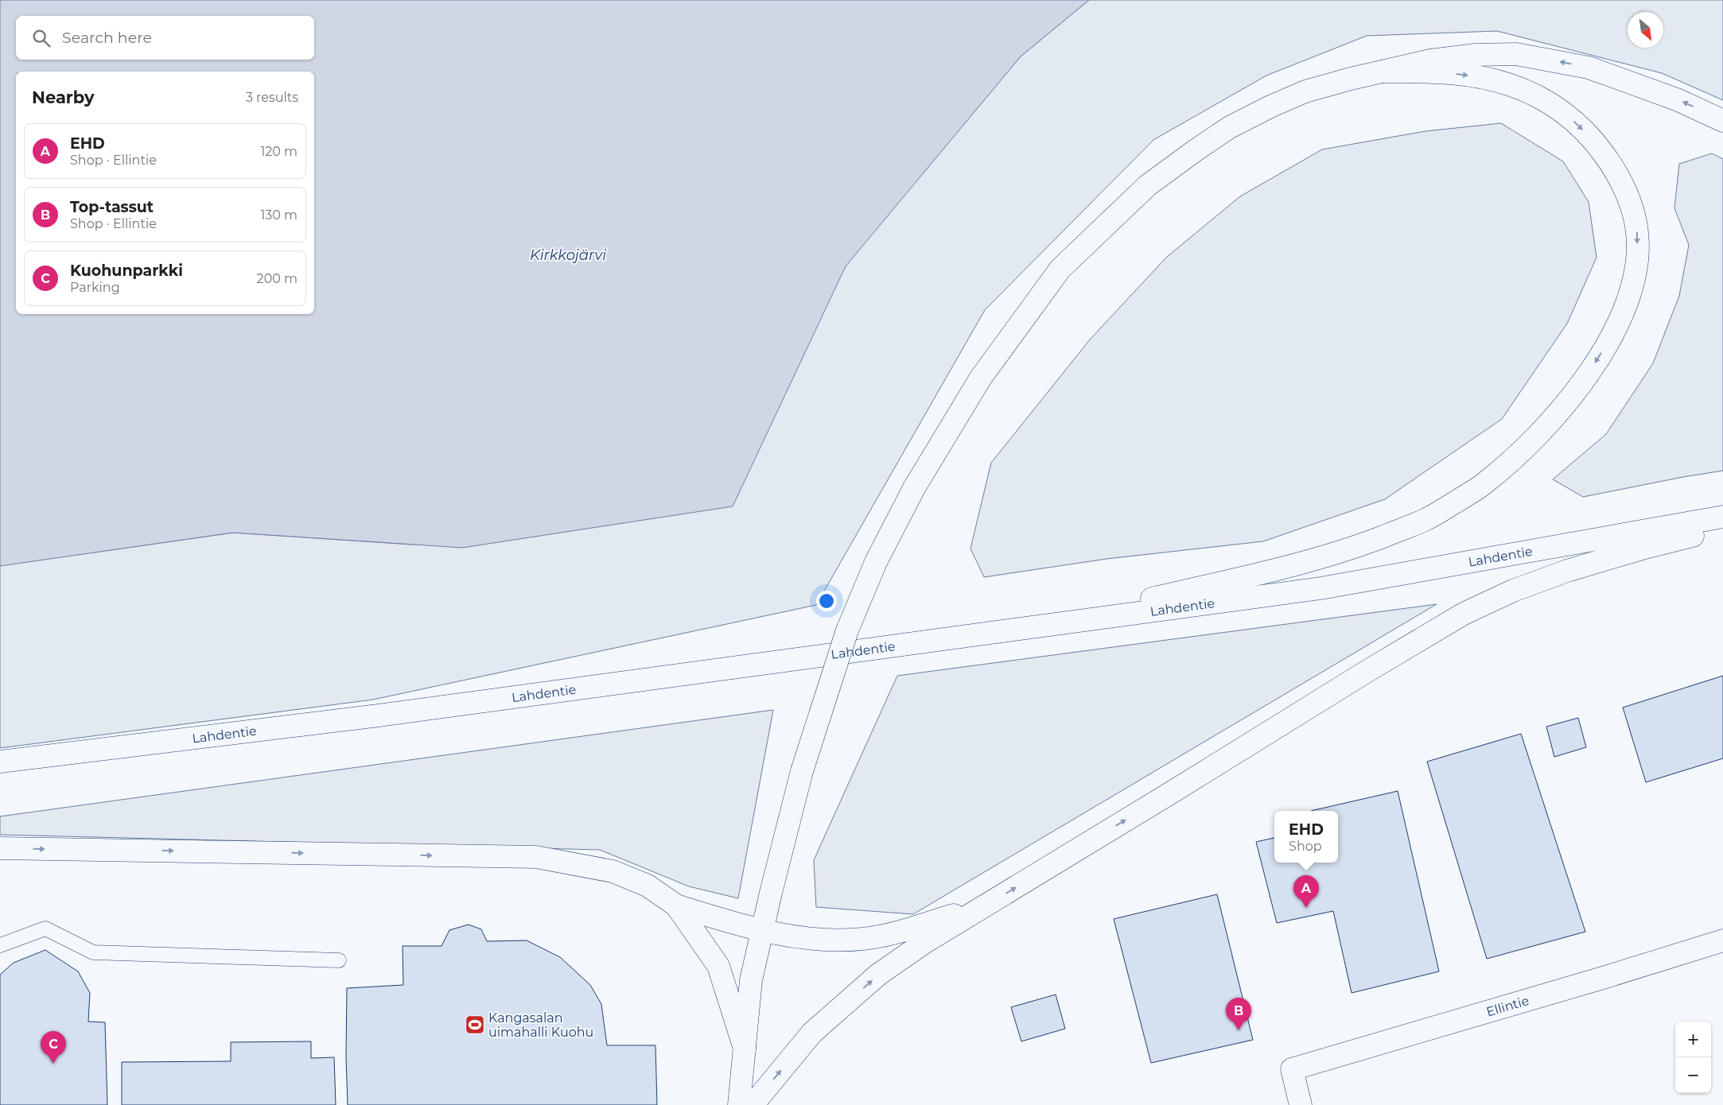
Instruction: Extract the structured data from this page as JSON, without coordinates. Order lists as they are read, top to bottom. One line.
{"streets":{"main road":["Lahdentie","Ellintie"]},"water":["Kirkkojärvi"],"places":{"sports":["Kangasalan uimahalli Kuohu"]},"north":"bottom right","page":{"search":"Search here","heading":["Nearby","3 results"],"list":[{"mark":"A","name":"EHD","note":"Shop · Ellintie","value":"120 m"},{"mark":"B","name":"Top-tassut","note":"Shop · Ellintie","value":"130 m"},{"mark":"C","name":"Kuohunparkki","note":"Parking","value":"200 m"}],"popup":["EHD","Shop"],"pins":["A","B","C"],"map_buttons":["+","−"]}}
